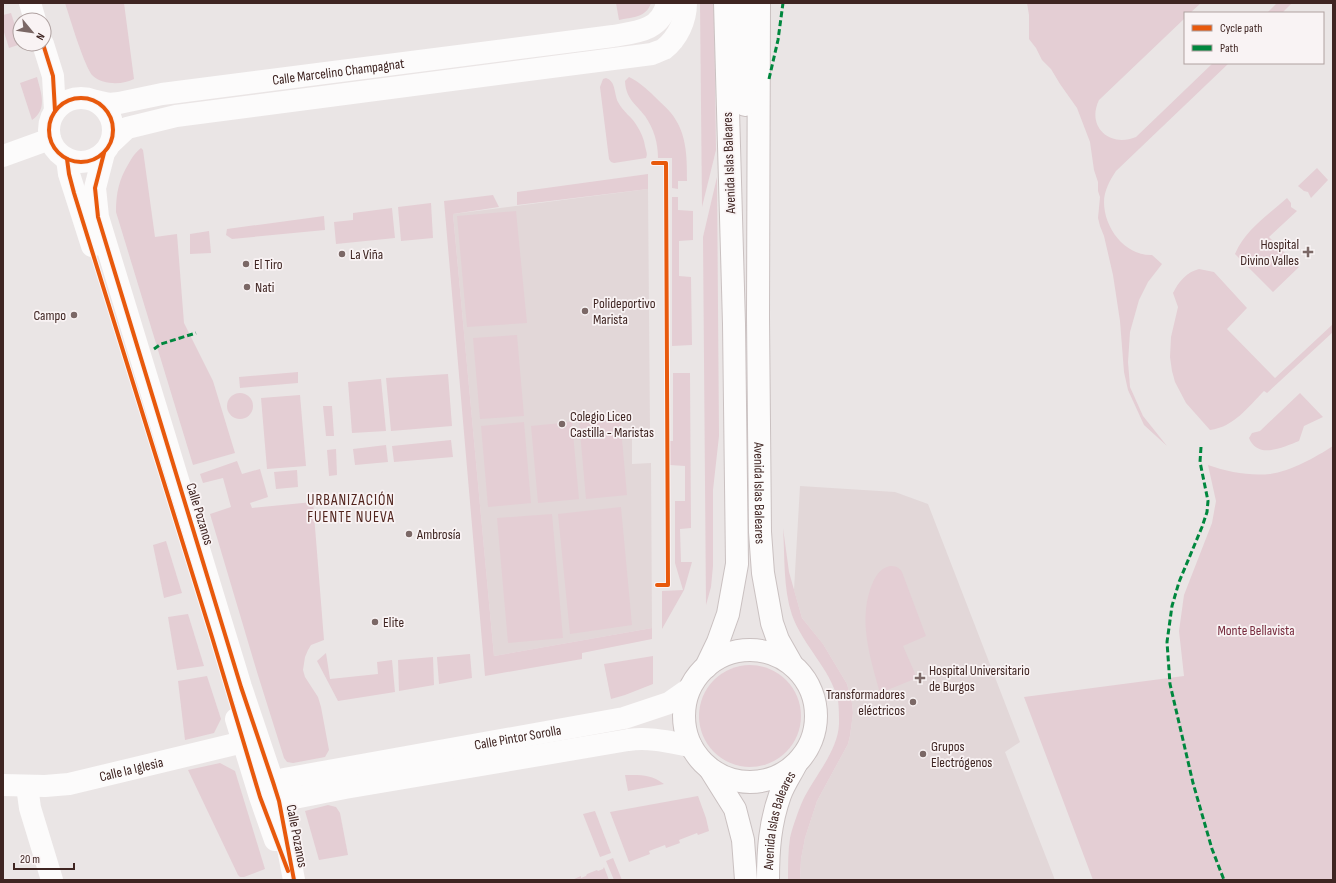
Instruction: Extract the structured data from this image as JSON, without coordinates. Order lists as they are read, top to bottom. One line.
{"streets":{"street":["Calle Marcelino Champagnat","Avenida Islas Baleares","Calle Pozanos","Calle Pintor Sorolla","Calle la Iglesia"]},"crossings":[["Calle Marcelino Champagnat","Calle Pozanos"],["Avenida Islas Baleares","Calle Pintor Sorolla"],["Calle Pozanos","Calle Pintor Sorolla"],["Calle Pozanos","Calle la Iglesia"]],"districts":["URBANIZACIÓN FUENTE NUEVA"],"parks":["Monte Bellavista"],"places":{"health":["Hospital Divino Valles","Hospital Universitario de Burgos"],"other":["La Viña","El Tiro","Nati","Polideportivo Marista","Campo","Colegio Liceo Castilla - Maristas","Ambrosía","Elite","Transformadores eléctricos","Grupos Electrógenos"]},"legend":["Cycle path","Path"],"scale_bar":"20 m","north":"bottom right"}
